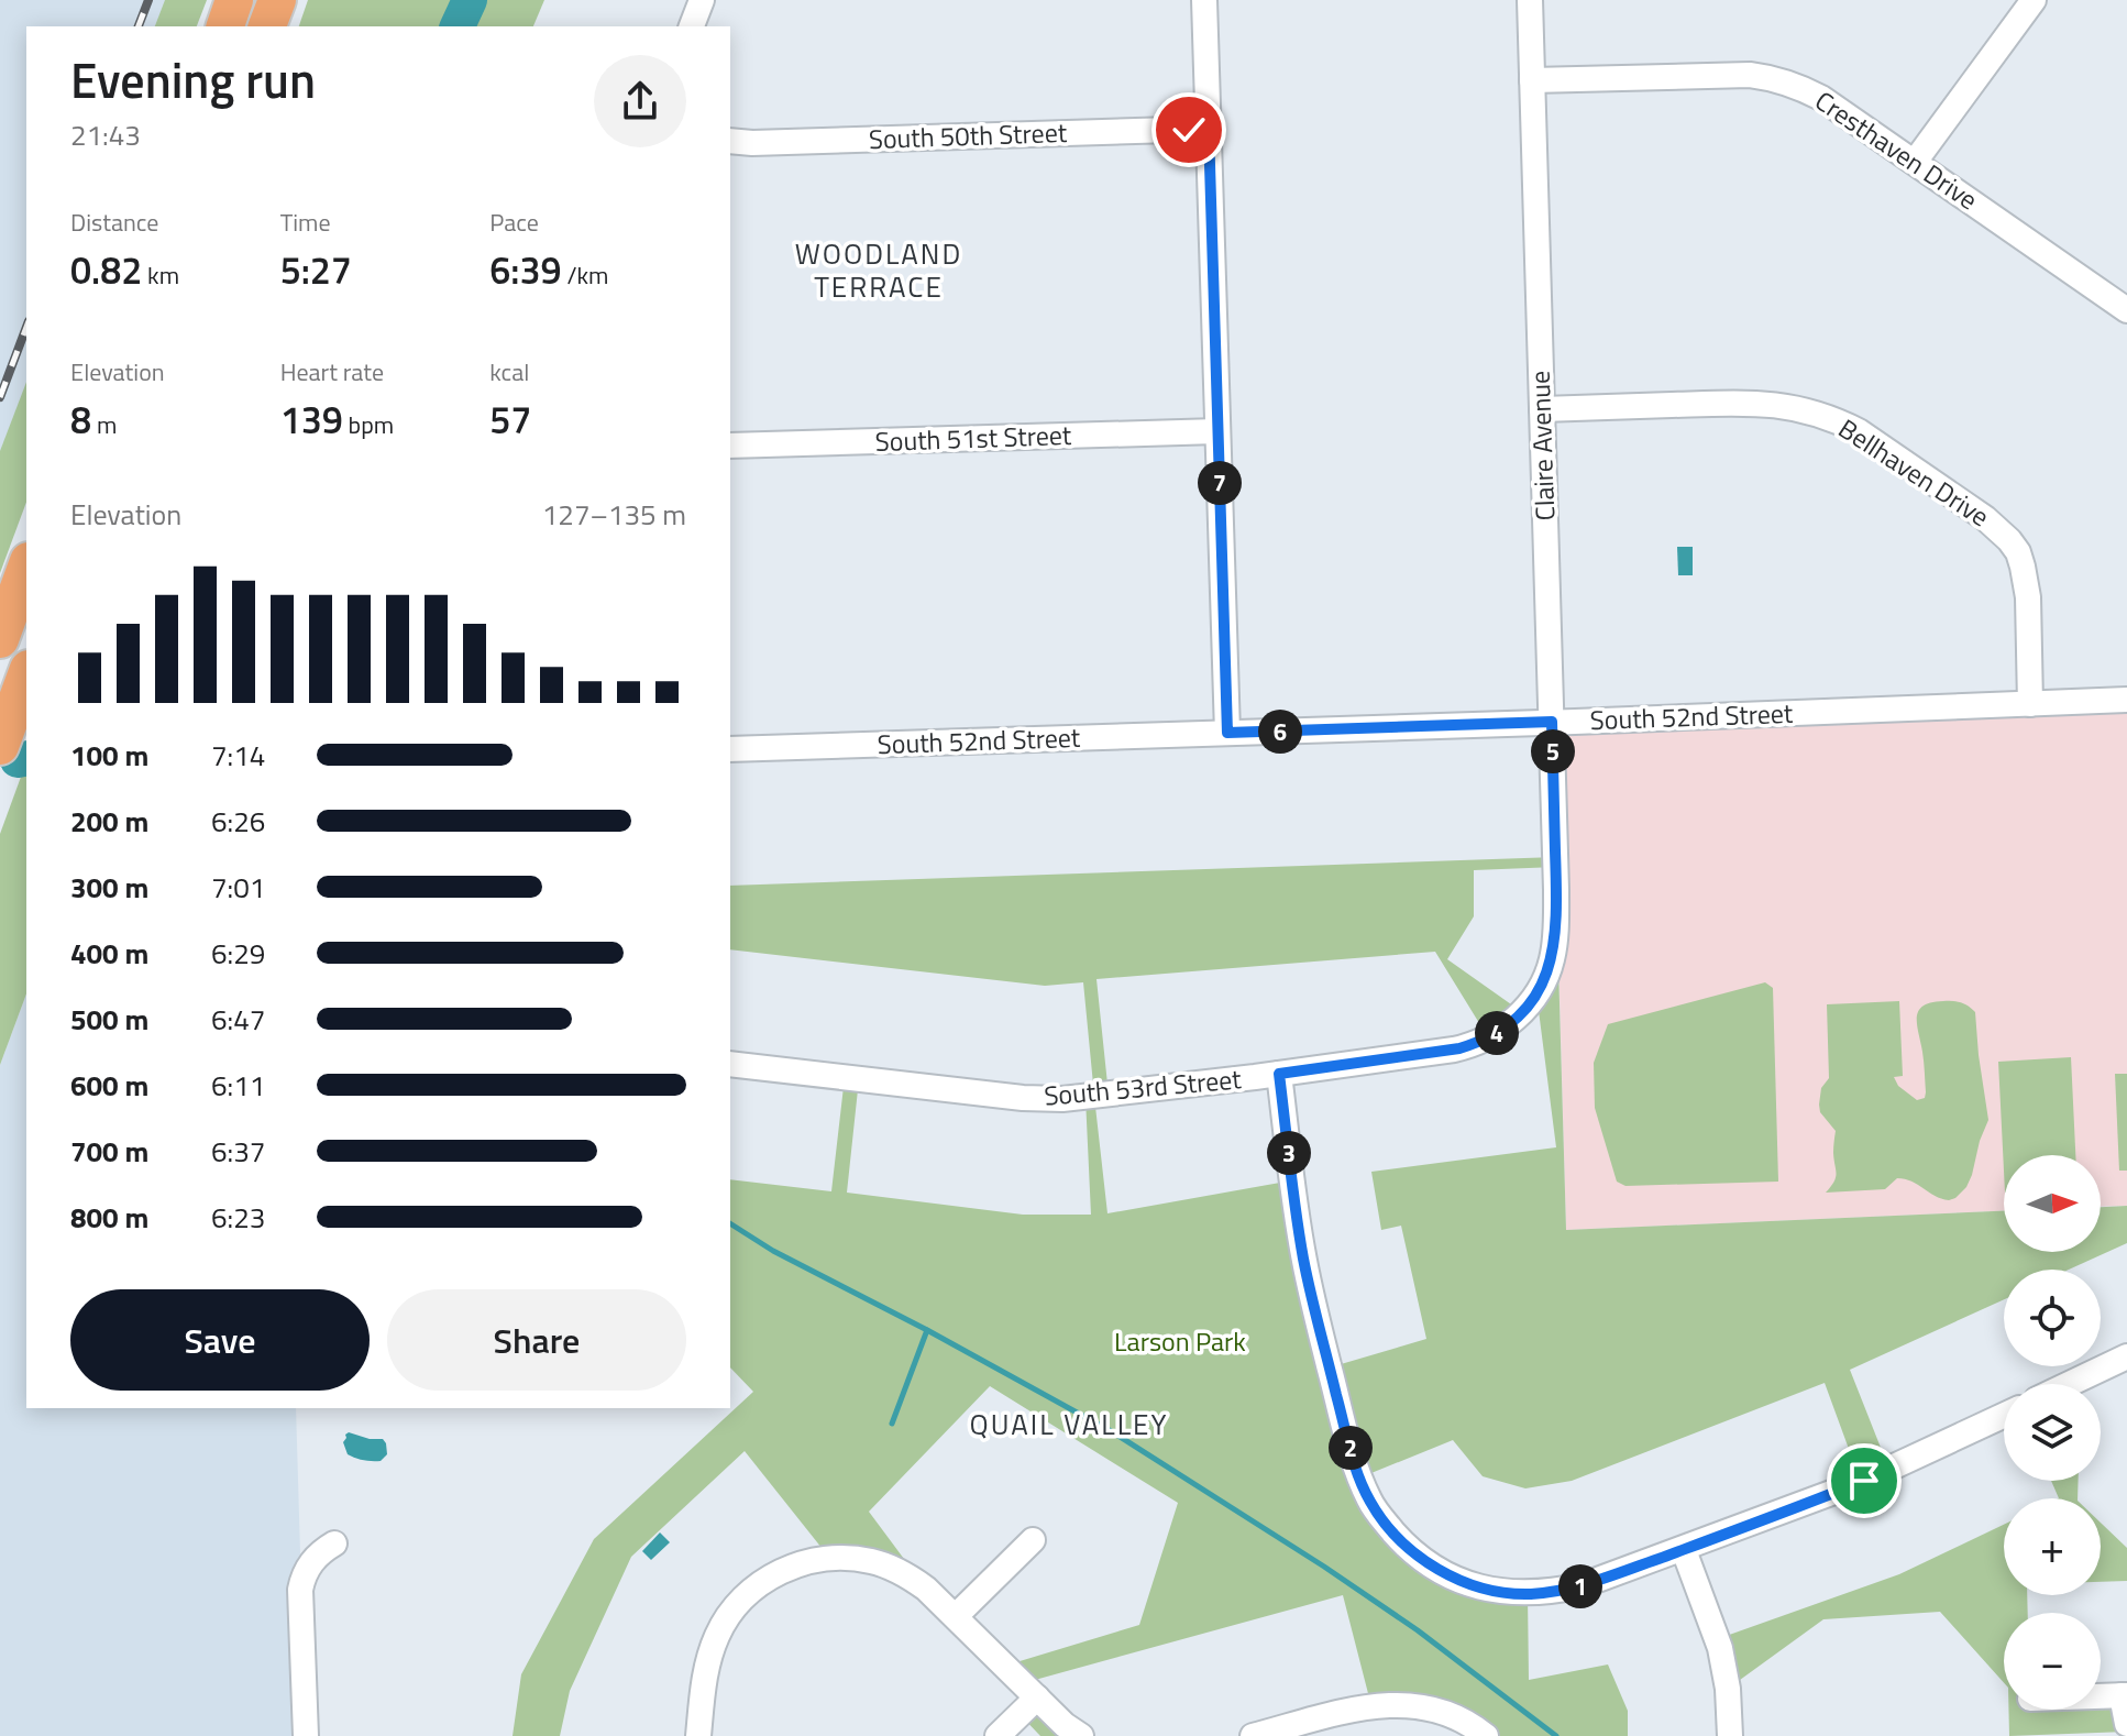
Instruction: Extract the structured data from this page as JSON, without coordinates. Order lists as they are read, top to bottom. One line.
{"streets":{"street":["South 50th Street","Cresthaven Drive","South 51st Street","Claire Avenue","Bellhaven Drive","South 52nd Street","South 53rd Street"]},"crossings":[["Cresthaven Drive","Claire Avenue"],["Claire Avenue","Bellhaven Drive"],["Claire Avenue","South 52nd Street"],["Claire Avenue","South 53rd Street"],["Bellhaven Drive","South 52nd Street"]],"districts":["WOODLAND TERRACE","QUAIL VALLEY"],"parks":["Larson Park"],"north":"right","page":{"heading":["Evening run","21:43"],"stats":[["Distance","0.82 km"],["Time","5:27"],["Pace","6:39 /km"],["Elevation","8 m"],["Heart rate","139 bpm"],["kcal","57"]],"pins":["7","6","5","4","3","2","1"],"chart":["Elevation","127–135 m"],"list":[{"name":"100 m","note":"7:14"},{"name":"200 m","note":"6:26"},{"name":"300 m","note":"7:01"},{"name":"400 m","note":"6:29"},{"name":"500 m","note":"6:47"},{"name":"600 m","note":"6:11"},{"name":"700 m","note":"6:37"},{"name":"800 m","note":"6:23"}],"map_buttons":["+","−"],"buttons":["Save","Share"]}}
